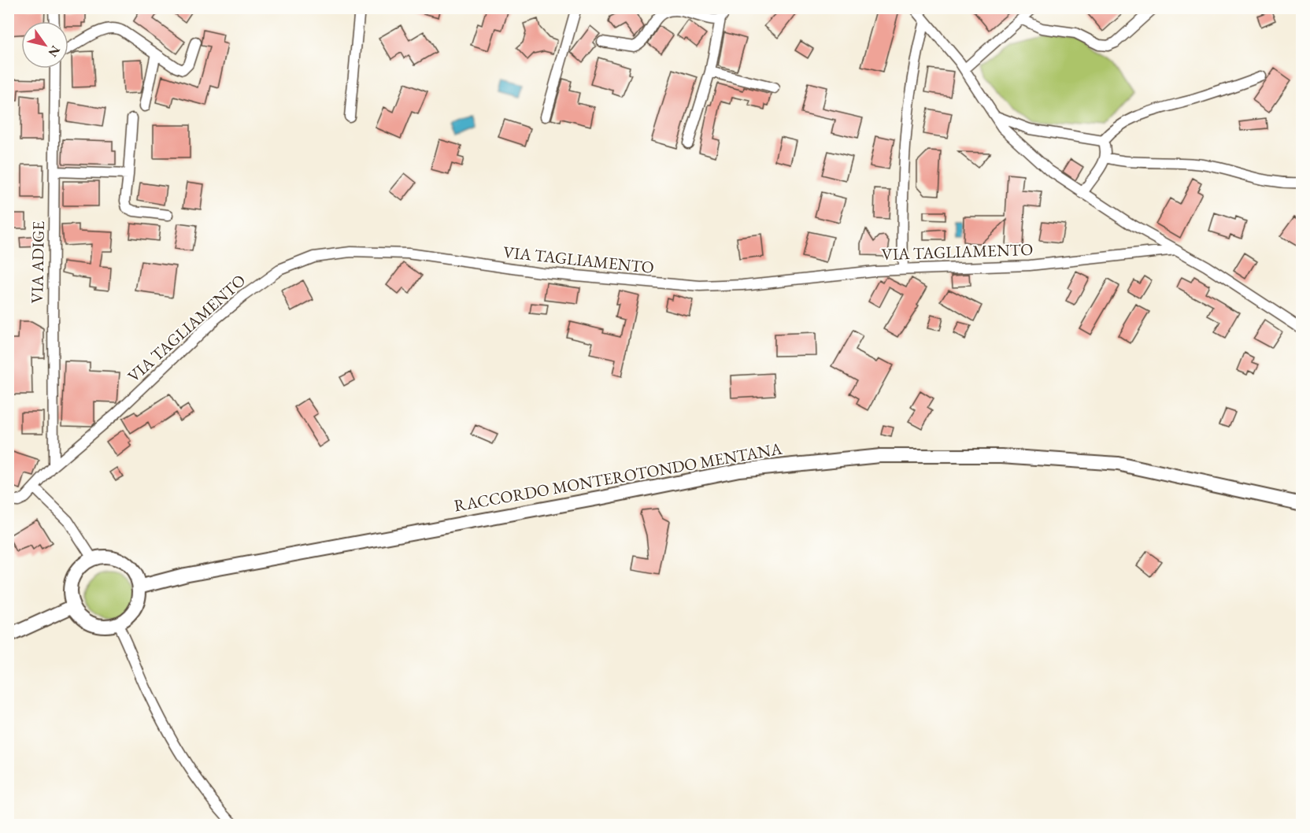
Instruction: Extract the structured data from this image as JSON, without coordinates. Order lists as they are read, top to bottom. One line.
{"streets":{"main road":["RACCORDO MONTEROTONDO MENTANA"],"street":["VIA TAGLIAMENTO","VIA ADIGE"]},"crossings":[["VIA TAGLIAMENTO","VIA ADIGE"]],"north":"bottom right"}
